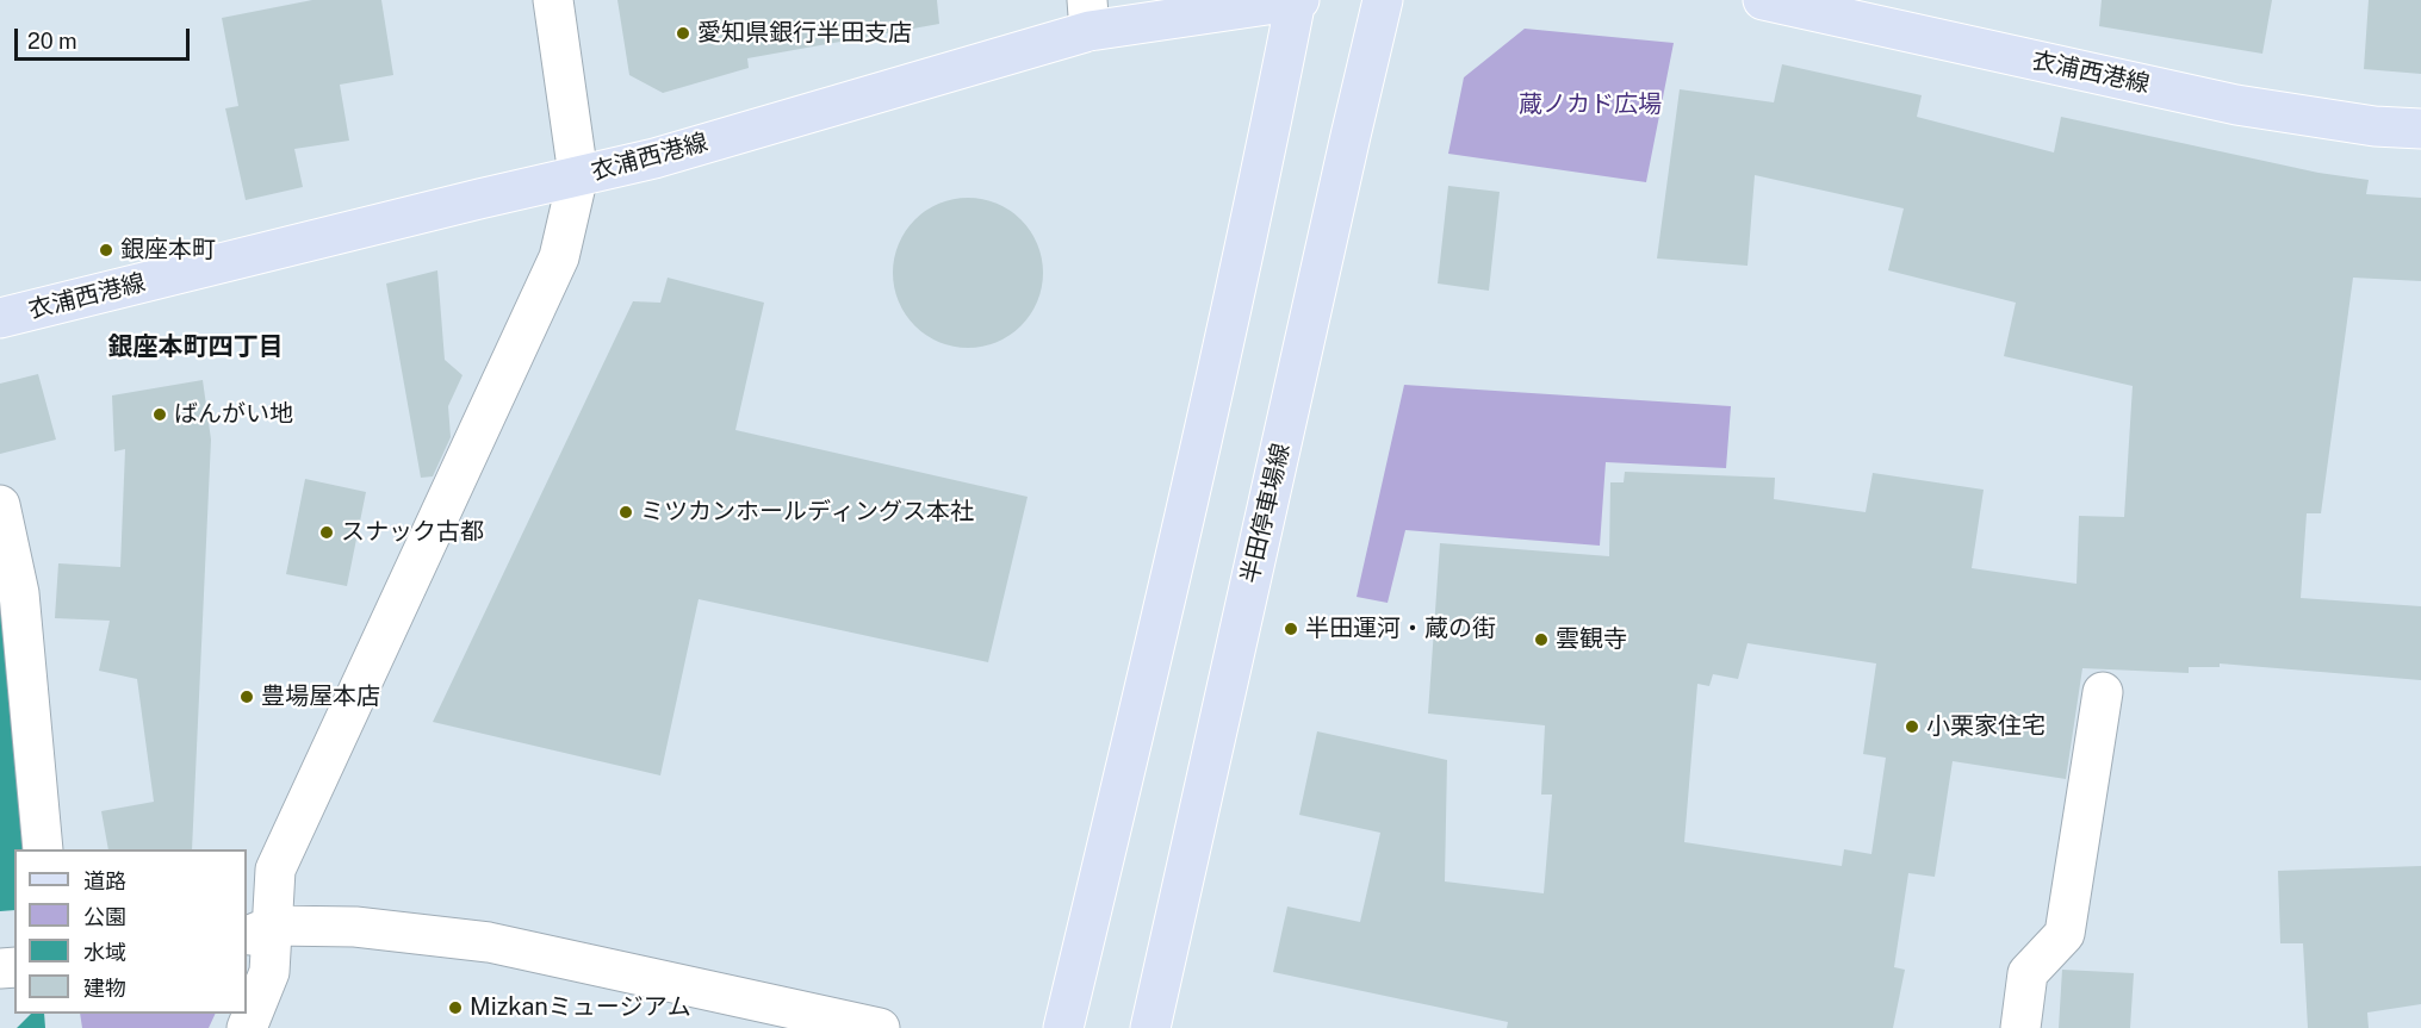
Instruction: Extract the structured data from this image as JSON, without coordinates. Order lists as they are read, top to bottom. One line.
{"streets":{"main road":["衣浦西港線","半田停車場線"]},"districts":["銀座本町四丁目"],"parks":["蔵ノカド広場"],"places":["愛知県銀行半田支店","銀座本町","ばんがい地","ミツカンホールディングス本社","スナック古都","半田運河・蔵の街","雲観寺","豊場屋本店","小栗家住宅","Mizkanミュージアム"],"legend":["道路","公園","水域","建物"],"scale_bar":"20 m"}
